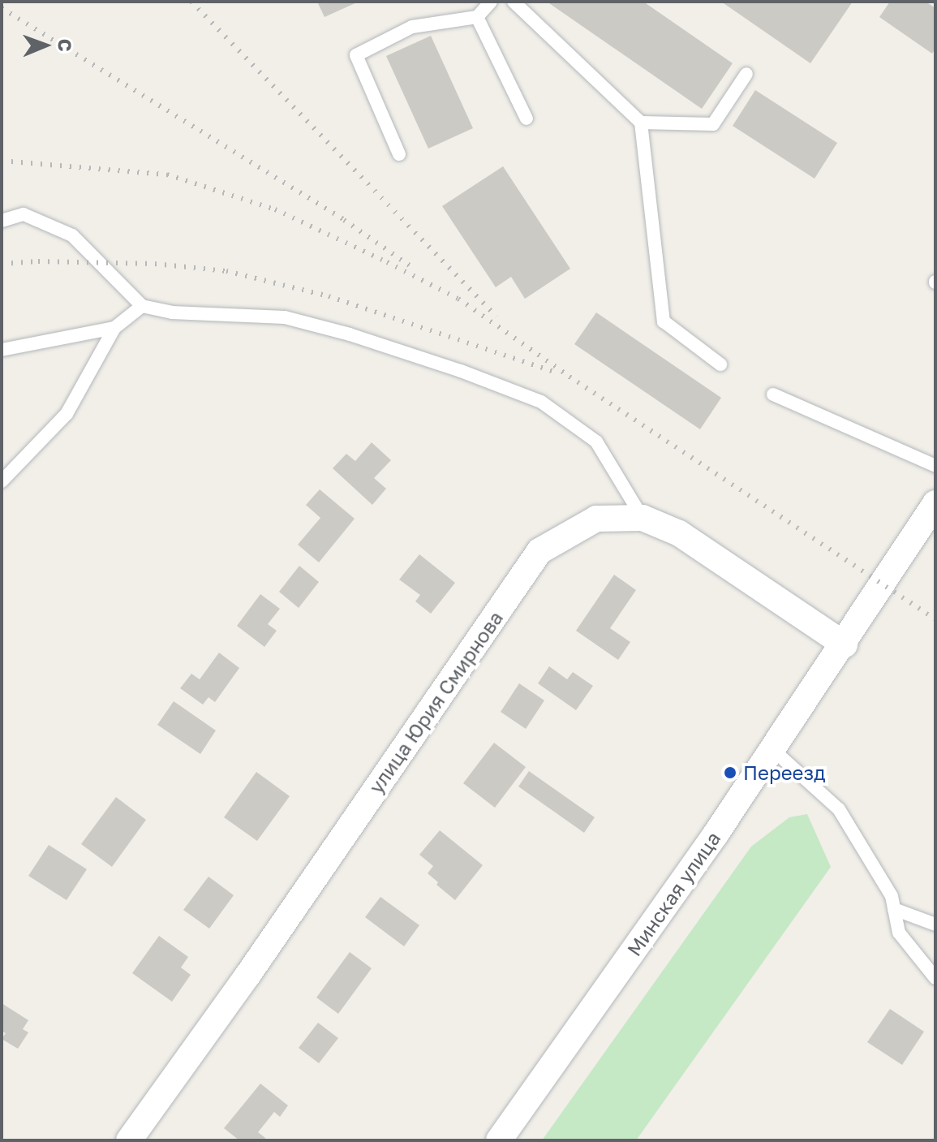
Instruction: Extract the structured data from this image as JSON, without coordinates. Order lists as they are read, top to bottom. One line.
{"streets":{"street":["улица Юрия Смирнова","Минская улица"]},"crossings":[["улица Юрия Смирнова","Минская улица"]],"places":["Переезд"],"north":"right"}
